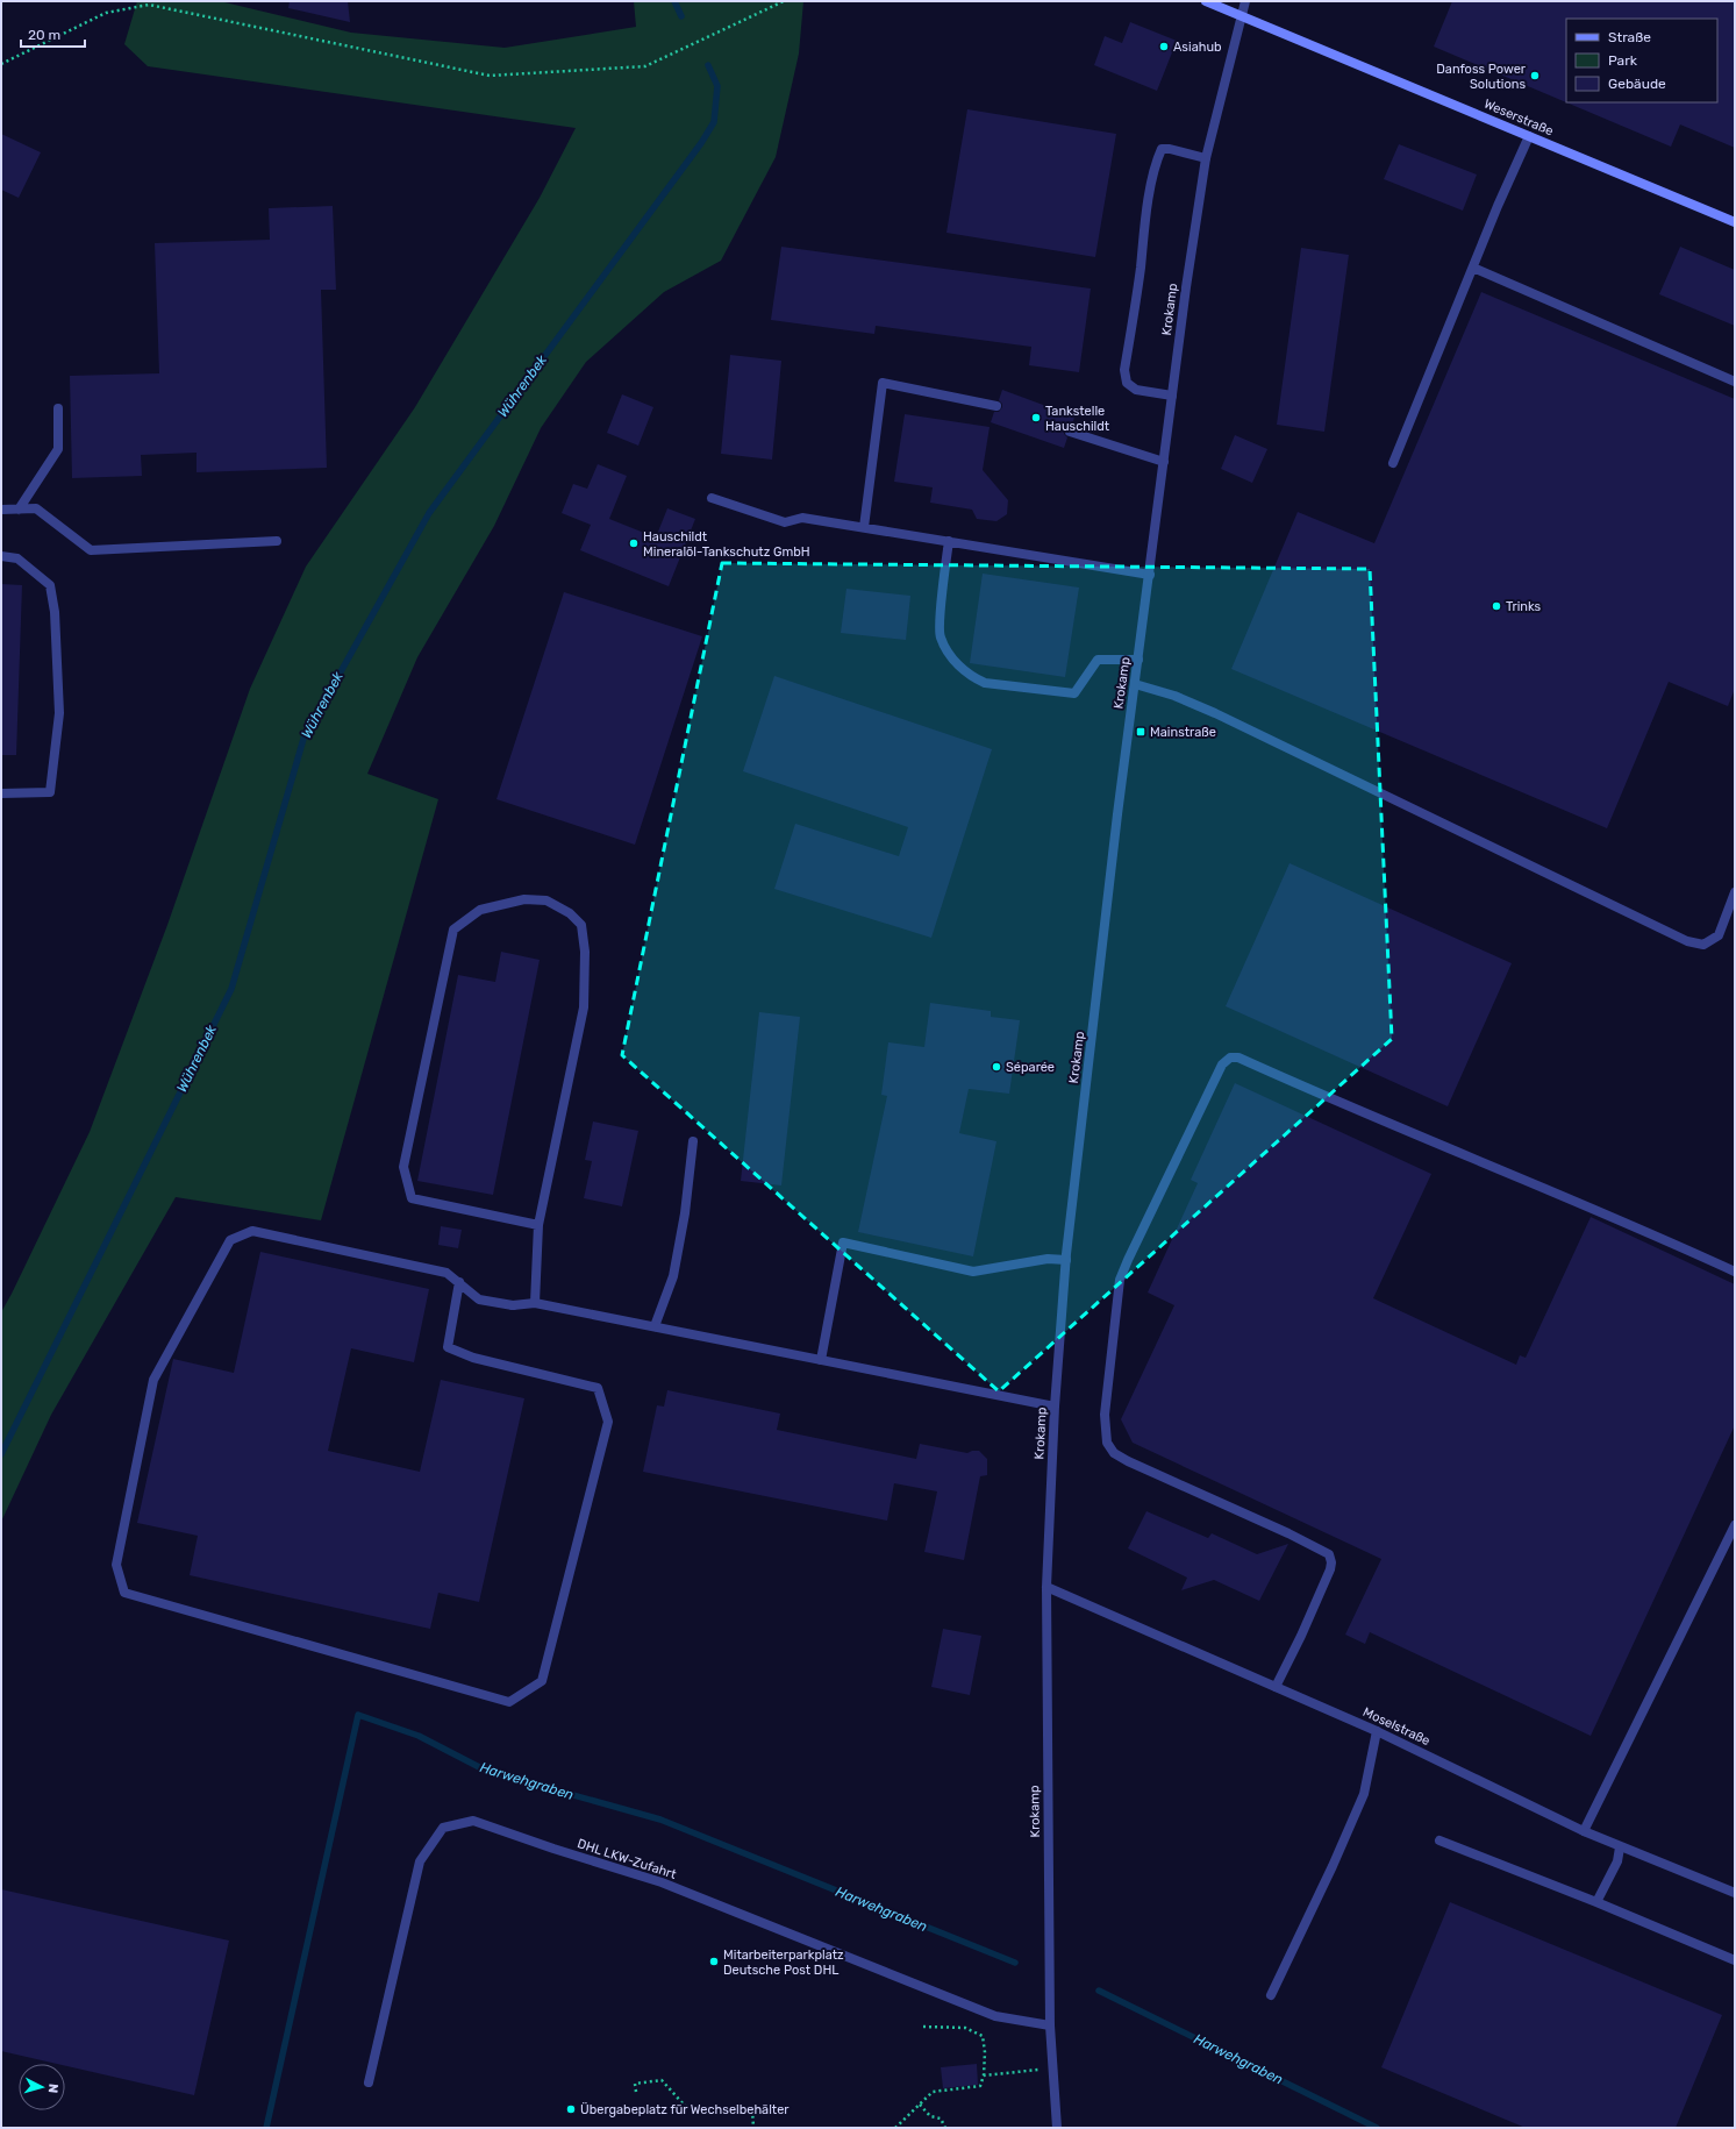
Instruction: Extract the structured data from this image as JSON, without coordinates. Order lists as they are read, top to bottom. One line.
{"streets":{"street":["Weserstraße","Krokamp","Moselstraße","DHL LKW-Zufahrt"]},"crossings":[["Weserstraße","Krokamp"],["Krokamp","Moselstraße"],["Krokamp","DHL LKW-Zufahrt"]],"water":["Wührenbek","Harwehgraben"],"places":{"other":["Asiahub","Danfoss Power Solutions","Tankstelle Hauschildt","Hauschildt Mineralöl-Tankschutz GmbH","Trinks","Séparée","Mitarbeiterparkplatz Deutsche Post DHL","Übergabeplatz für Wechselbehälter"],"transit":["Mainstraße"]},"legend":["Straße","Park","Gebäude"],"scale_bar":"20 m","north":"right"}
